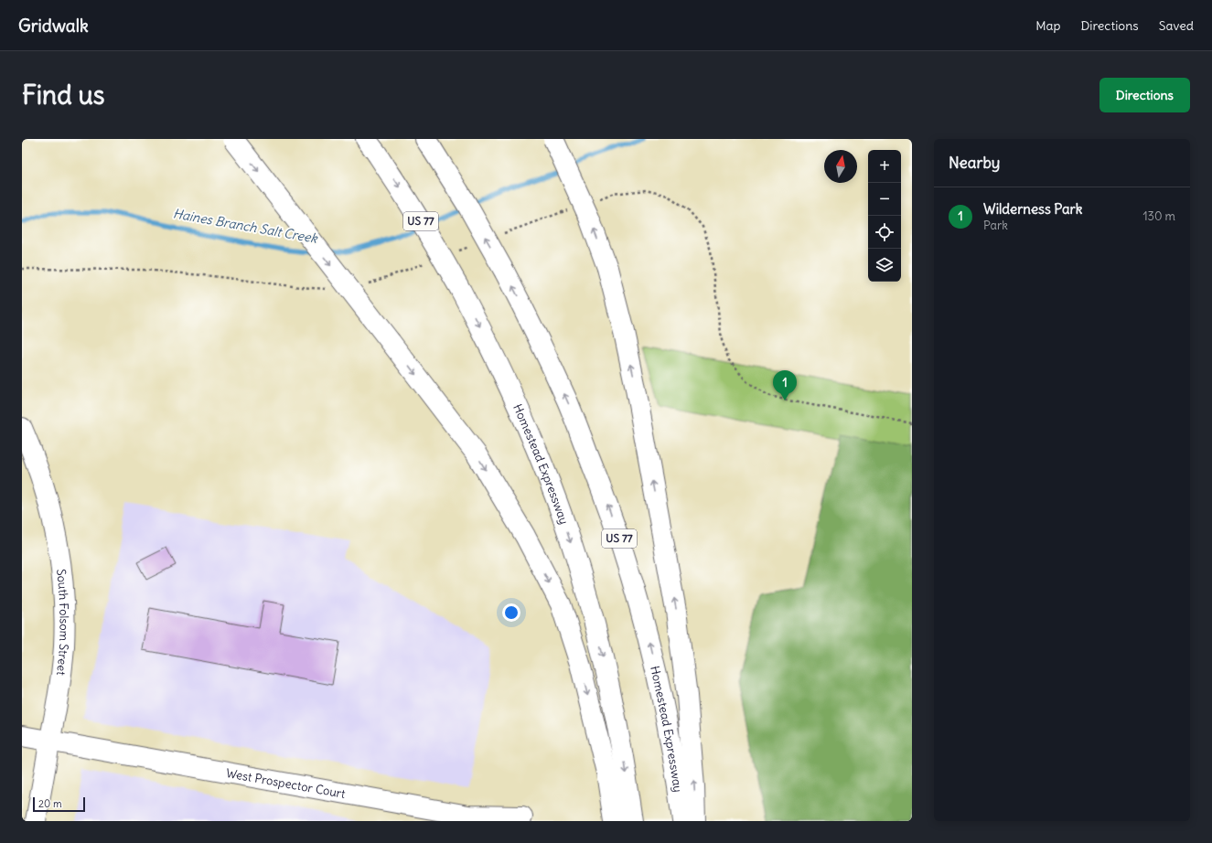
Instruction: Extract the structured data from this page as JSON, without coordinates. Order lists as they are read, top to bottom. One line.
{"streets":{"main road":["US 77","Homestead Expressway","South Folsom Street","West Prospector Court"]},"crossings":[["South Folsom Street","West Prospector Court"]],"water":["Haines Branch Salt Creek"],"scale_bar":"20 m","north":"top","page":{"header":"Gridwalk","nav":["Map","Directions","Saved"],"buttons":"Directions","title":"Find us","heading":"Nearby","map_buttons":["+","−"],"list":[{"mark":"1","name":"Wilderness Park","note":"Park","value":"130 m"}],"pins":"1","scale":"20 m"}}
